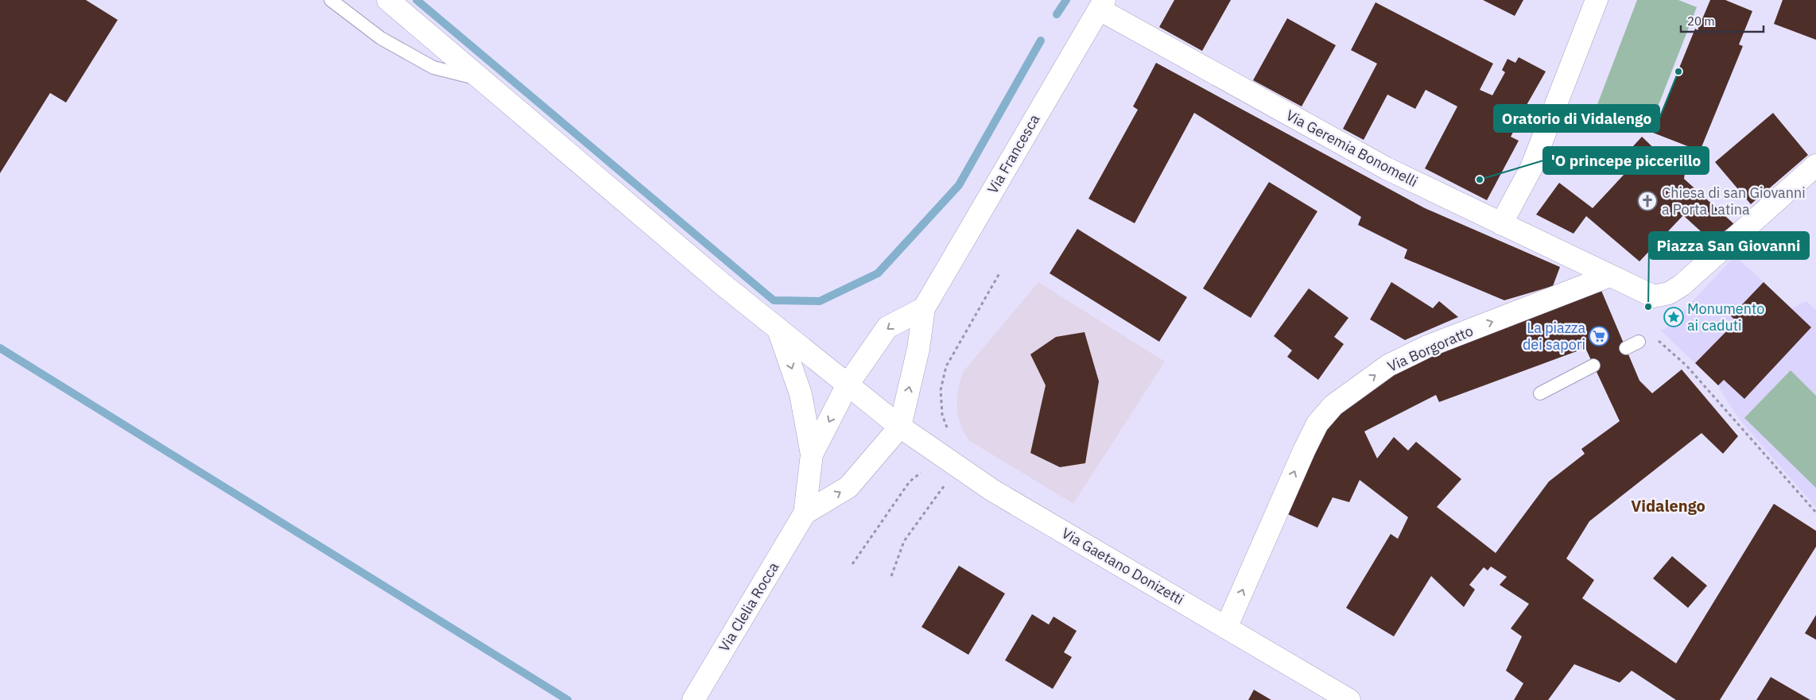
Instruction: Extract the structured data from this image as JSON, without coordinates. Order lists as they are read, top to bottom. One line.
{"streets":{"street":["Via Geremia Bonomelli","Via Francesca","Via Borgoratto","Via Gaetano Donizetti","Via Clelia Rocca"]},"crossings":[["Via Geremia Bonomelli","Via Francesca"],["Via Geremia Bonomelli","Via Borgoratto"],["Via Francesca","Via Gaetano Donizetti"],["Via Francesca","Via Clelia Rocca"],["Via Borgoratto","Via Gaetano Donizetti"],["Via Gaetano Donizetti","Via Clelia Rocca"]],"one_way":["Via Borgoratto"],"districts":["Vidalengo"],"places":{"other":["Oratorio di Vidalengo","'O princepe piccerillo","Piazza San Giovanni"],"church":["Chiesa di san Giovanni a Porta Latina"],"place":["Monumento ai caduti"],"supermarket":["La piazza dei sapori"]},"scale_bar":"20 m"}
